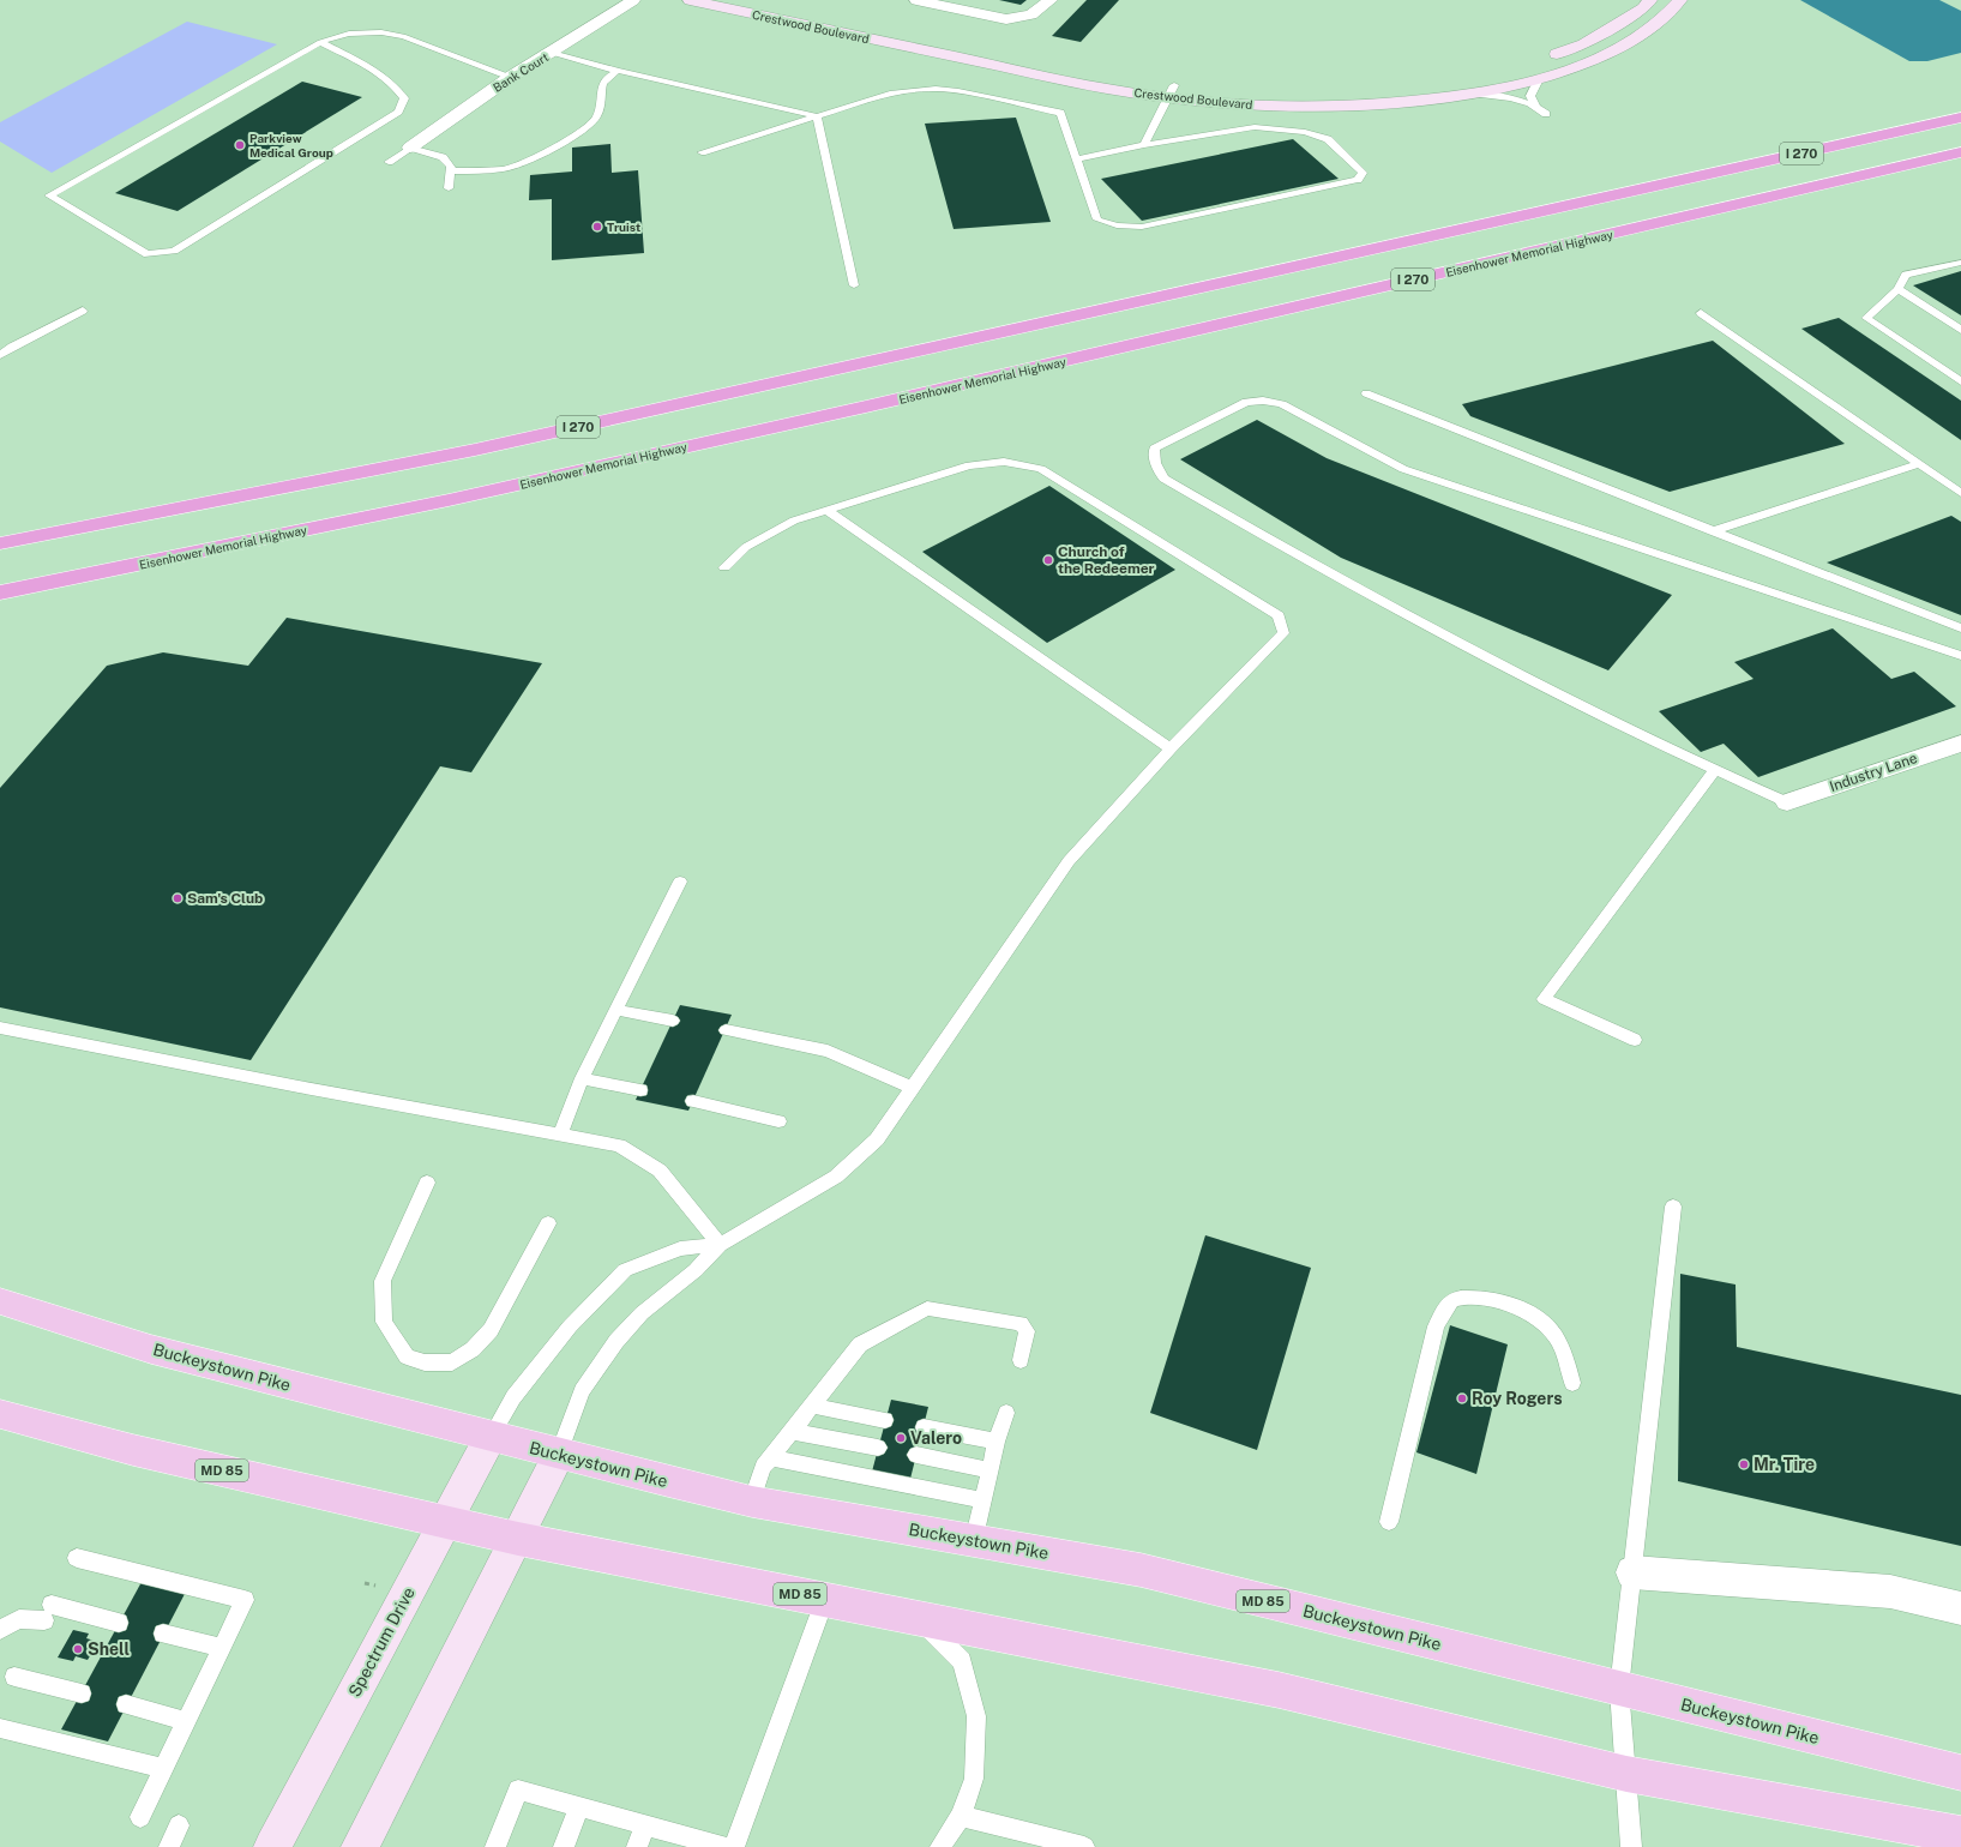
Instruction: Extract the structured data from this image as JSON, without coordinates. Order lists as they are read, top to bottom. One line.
{"streets":{"highway":["I 270","Eisenhower Memorial Highway"],"main road":["Crestwood Boulevard","Buckeystown Pike","MD 85","Spectrum Drive"],"street":["Bank Court","Industry Lane"]},"crossings":[["Buckeystown Pike","Spectrum Drive"],["MD 85","Spectrum Drive"]],"places":["Parkview Medical Group","Truist","Church of the Redeemer","Sam's Club","Roy Rogers","Valero","Mr. Tire","Shell"]}
